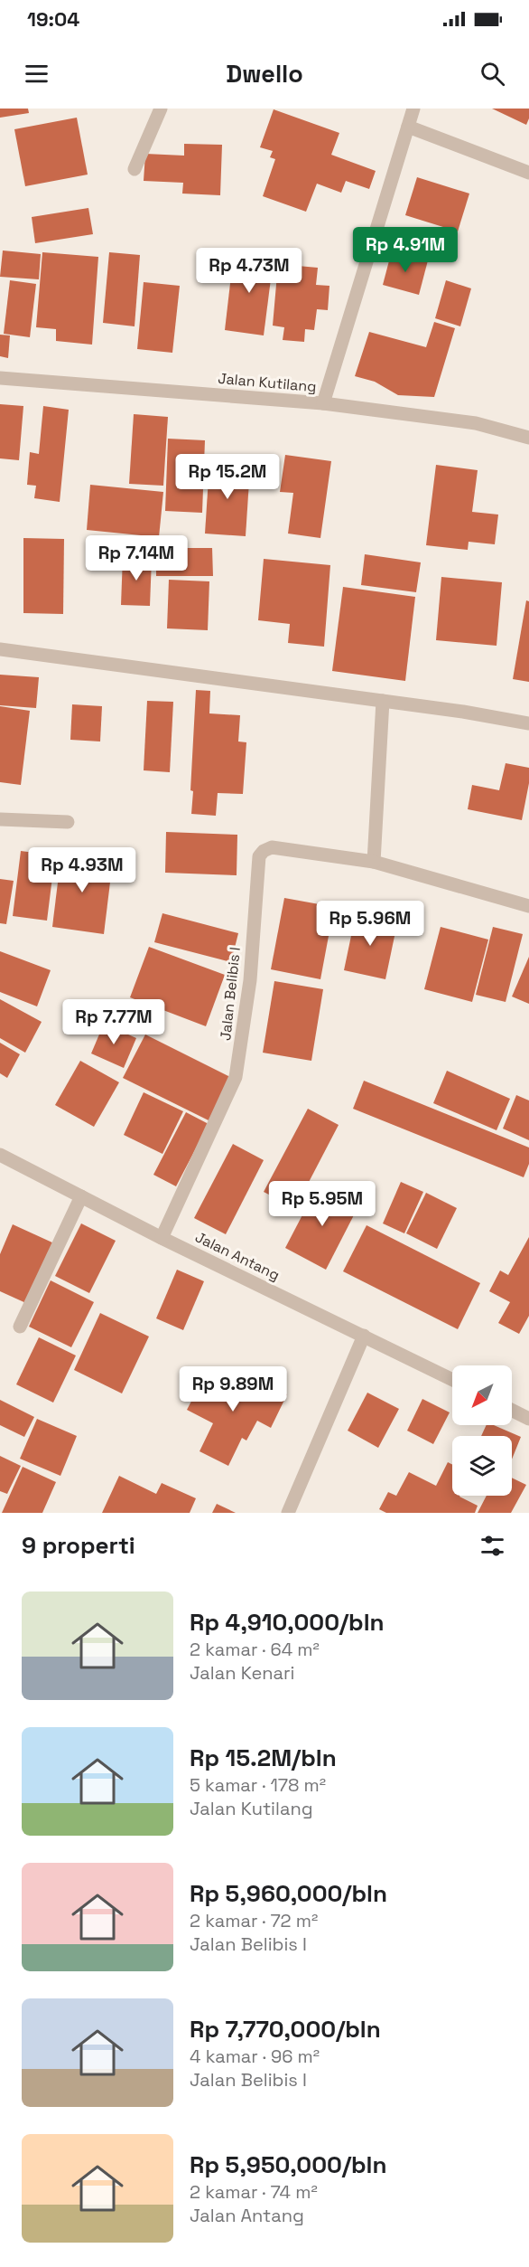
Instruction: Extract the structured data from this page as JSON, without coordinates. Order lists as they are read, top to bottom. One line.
{"streets":{"street":["Jalan Kutilang","Jalan Belibis I","Jalan Antang"]},"crossings":[["Jalan Belibis I","Jalan Antang"]],"north":"bottom left","page":{"status":"19:04","header":"Dwello","price":["Rp 4.91M","Rp 4.73M","Rp 15.2M","Rp 7.14M","Rp 4.93M","Rp 5.96M","Rp 7.77M","Rp 5.95M","Rp 9.89M"],"heading":"9 properti","list":[{"name":"Rp 4,910,000/bln","note":"2 kamar · 64 m² · Jalan Kenari"},{"name":"Rp 15.2M/bln","note":"5 kamar · 178 m² · Jalan Kutilang"},{"name":"Rp 5,960,000/bln","note":"2 kamar · 72 m² · Jalan Belibis I"},{"name":"Rp 7,770,000/bln","note":"4 kamar · 96 m² · Jalan Belibis I"},{"name":"Rp 5,950,000/bln","note":"2 kamar · 74 m² · Jalan Antang"}]}}
